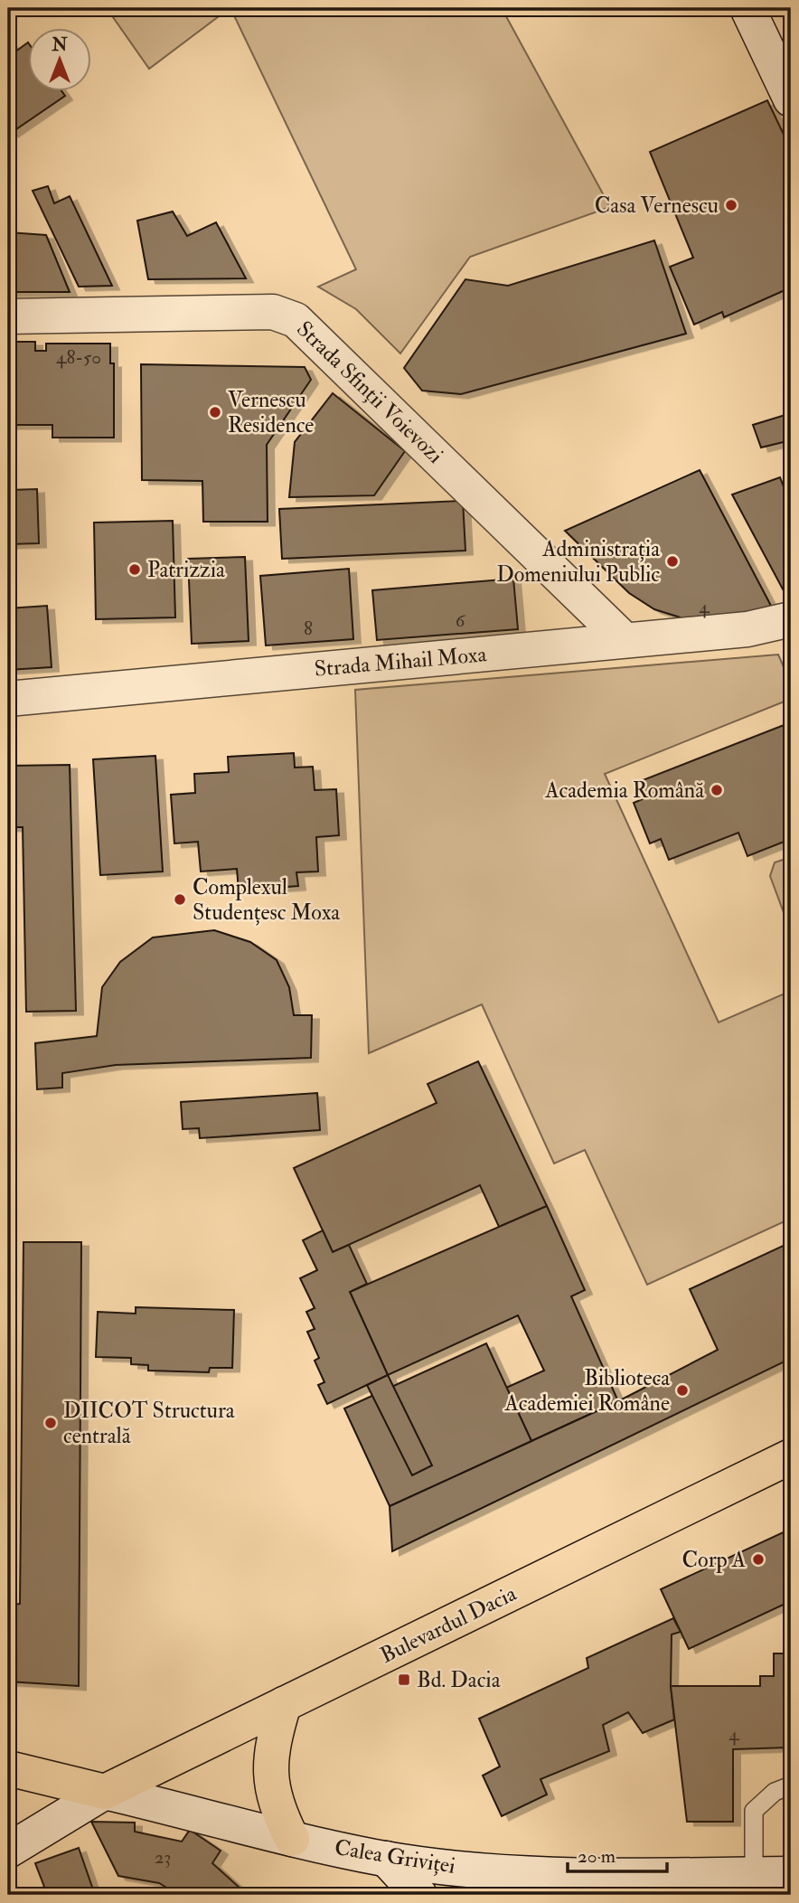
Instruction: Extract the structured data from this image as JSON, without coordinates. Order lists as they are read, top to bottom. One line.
{"streets":{"main road":["Bulevardul Dacia","Calea Griviței"],"street":["Strada Sfinții Voievozi","Strada Mihail Moxa"]},"crossings":[["Strada Sfinții Voievozi","Strada Mihail Moxa"],["Bulevardul Dacia","Calea Griviței"]],"places":{"other":["Casa Vernescu","Vernescu Residence","Administrația Domeniului Public","Patrizzia","Academia Română","Complexul Studențesc Moxa","Biblioteca Academiei Române","DIICOT Structura centrală","Corp A"],"transit":["Bd. Dacia"]},"house_numbers":["48-50","4","6","8","4","23"],"scale_bar":"20 m","north":"top"}
